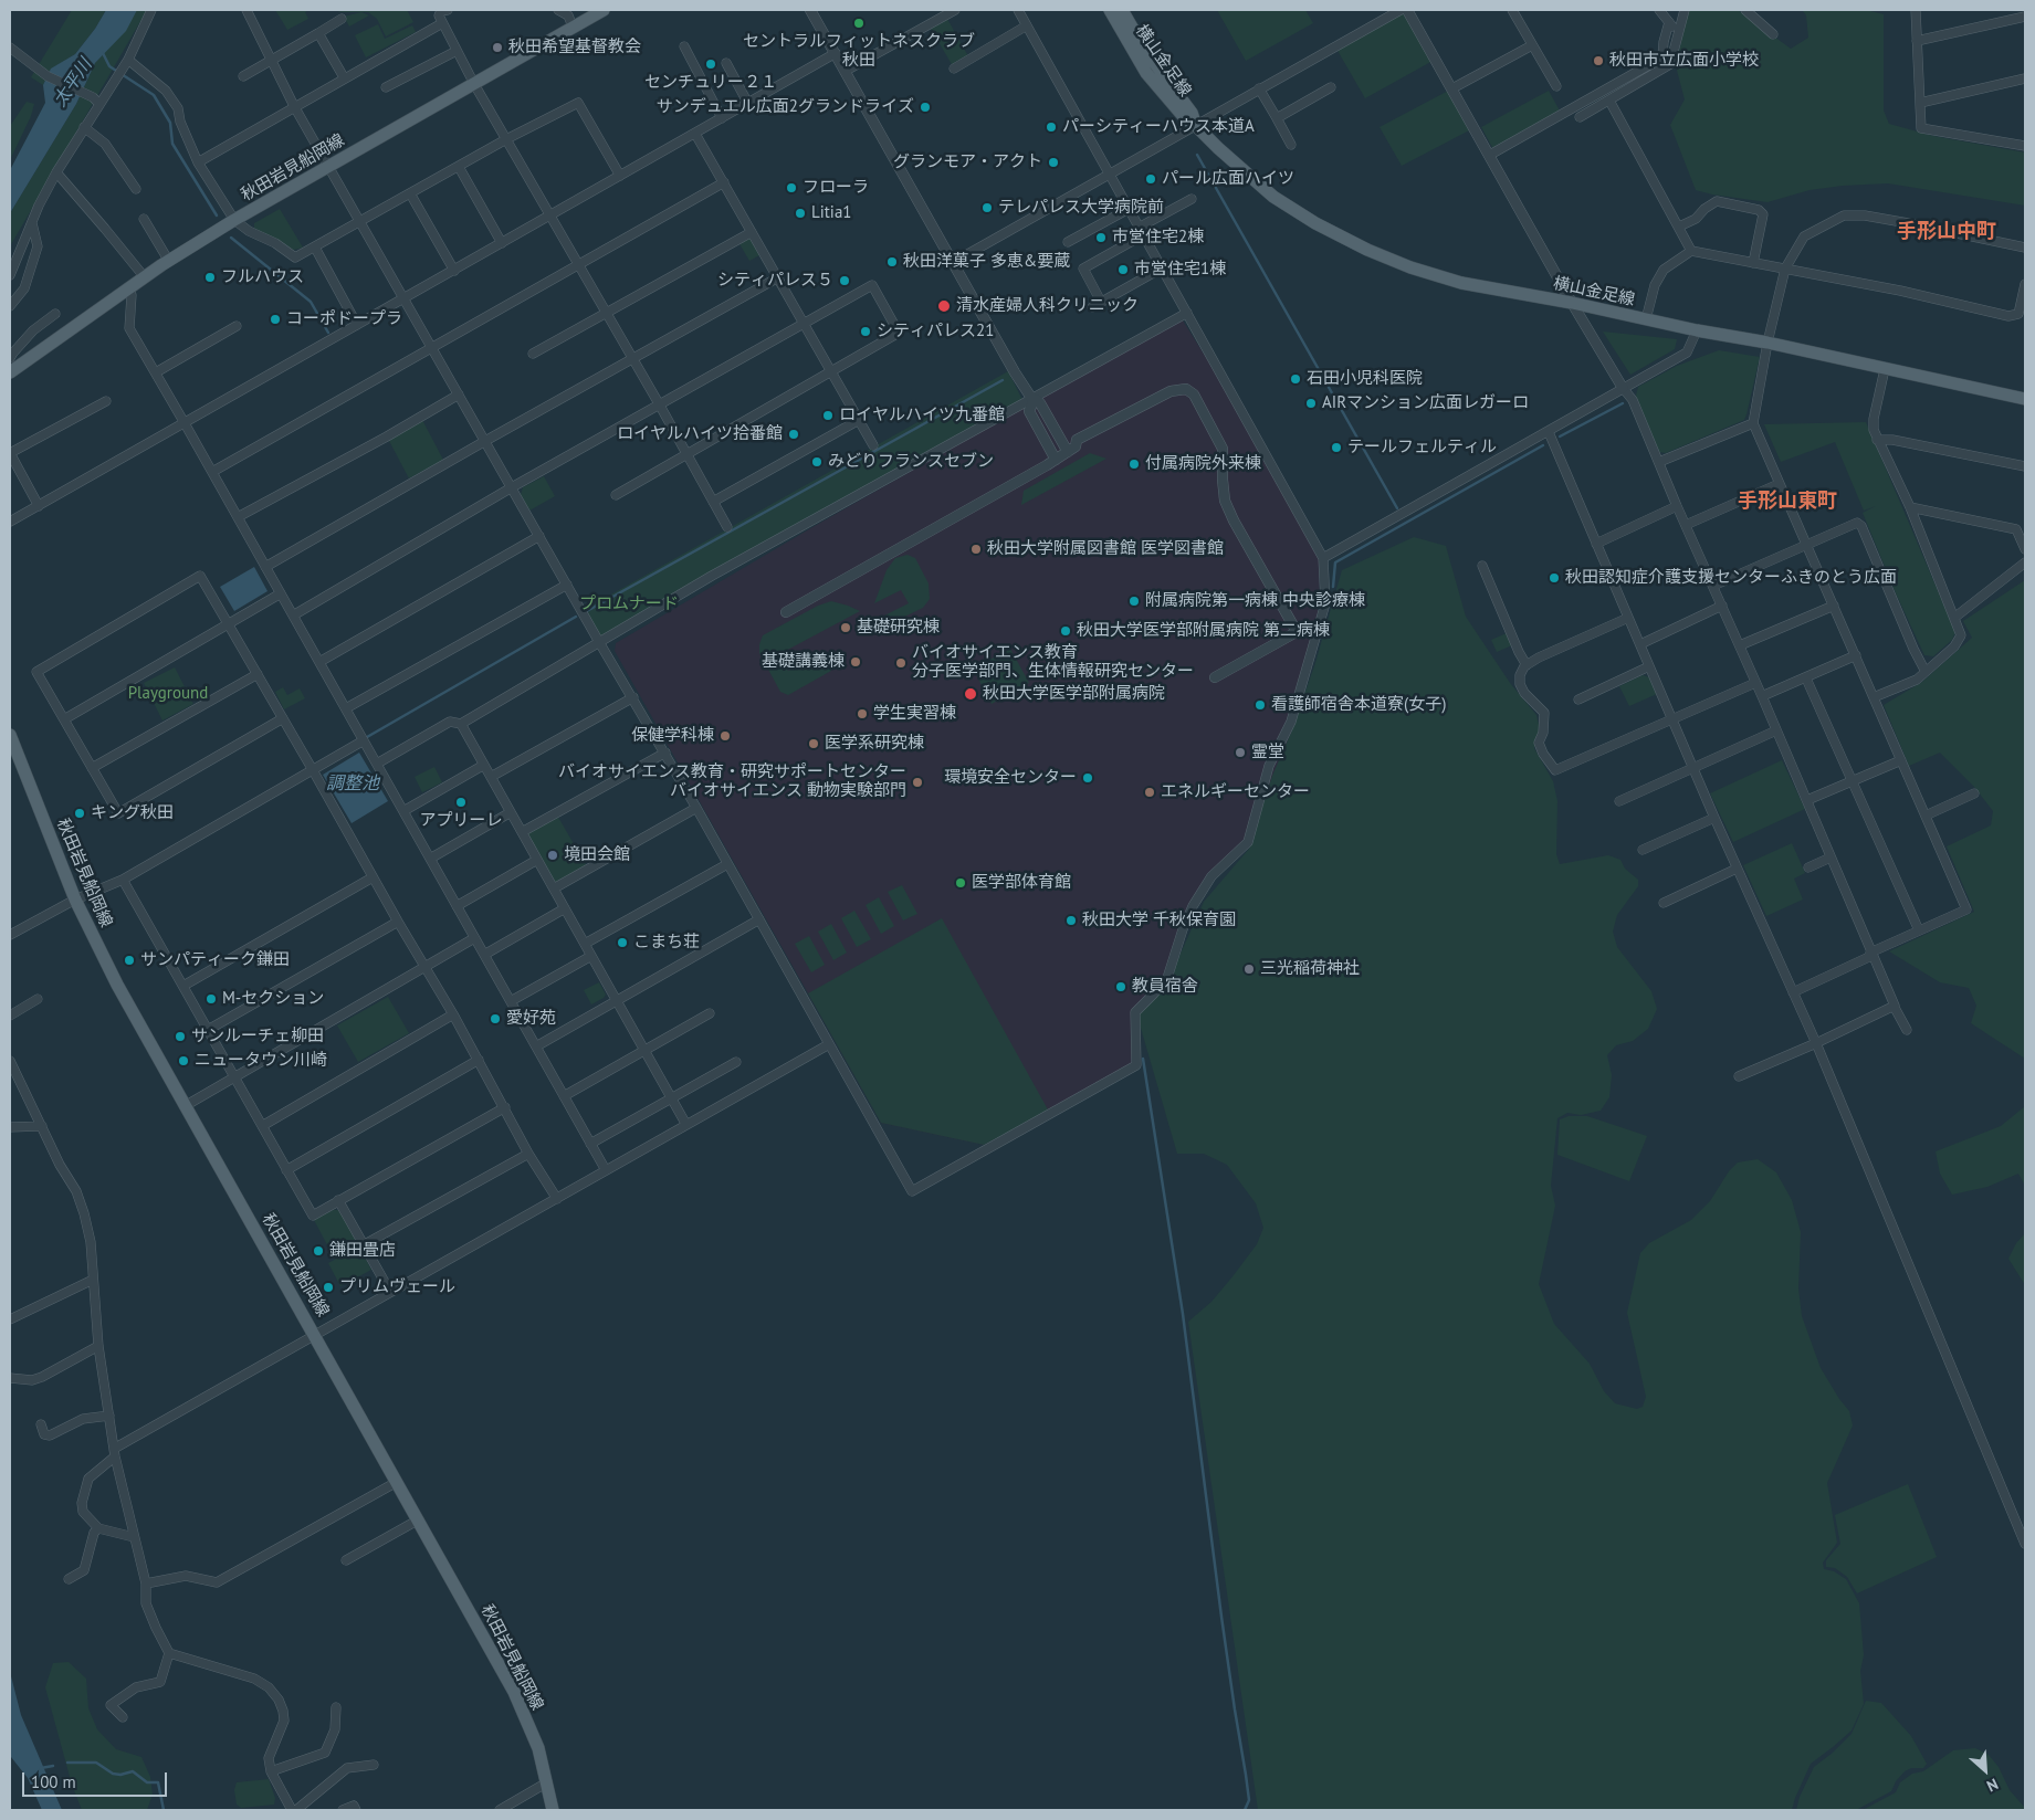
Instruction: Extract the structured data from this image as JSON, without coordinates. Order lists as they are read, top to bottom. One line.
{"streets":{"main road":["横山金足線","秋田岩見船岡線"]},"districts":["手形山中町","手形山東町"],"water":["太平川","調整池"],"parks":["プロムナード","Playground"],"places":["セントラルフィットネスクラブ 秋田","秋田希望基督教会","秋田市立広面小学校","センチュリー２１","サンデュエル広面2グランドライズ","パーシティーハウス本道A","グランモア・アクト","パール広面ハイツ","フローラ","テレパレス大学病院前","Litia1","市営住宅2棟","秋田洋菓子 多恵&要蔵","市営住宅1棟","フルハウス","シティパレス５","清水産婦人科クリニック","コーポドープラ","シティパレス21","石田小児科医院","AIRマンション広面レガーロ","ロイヤルハイツ九番館","ロイヤルハイツ拾番館","テールフェルティル","みどりフランスセブン","付属病院外来棟","秋田大学附属図書館 医学図書館","秋田認知症介護支援センターふきのとう広面","附属病院第一病棟 中央診療棟","基礎研究棟","秋田大学医学部附属病院 第二病棟","基礎講義棟","バイオサイエンス教育 分子医学部門、生体情報研究センター","秋田大学医学部附属病院","看護師宿舎本道寮(女子)","学生実習棟","保健学科棟","医学系研究棟","霊堂","環境安全センター","バイオサイエンス教育・研究サポートセンター バイオサイエンス 動物実験部門","エネルギーセンター","アプリーレ","キング秋田","境田会館","医学部体育館","秋田大学 千秋保育園","こまち荘","サンパティーク鎌田","三光稲荷神社","教員宿舎","M-セクション","愛好苑","サンルーチェ柳田","ニュータウン川崎","鎌田畳店","プリムヴェール"],"scale_bar":"100 m","north":"bottom right"}
